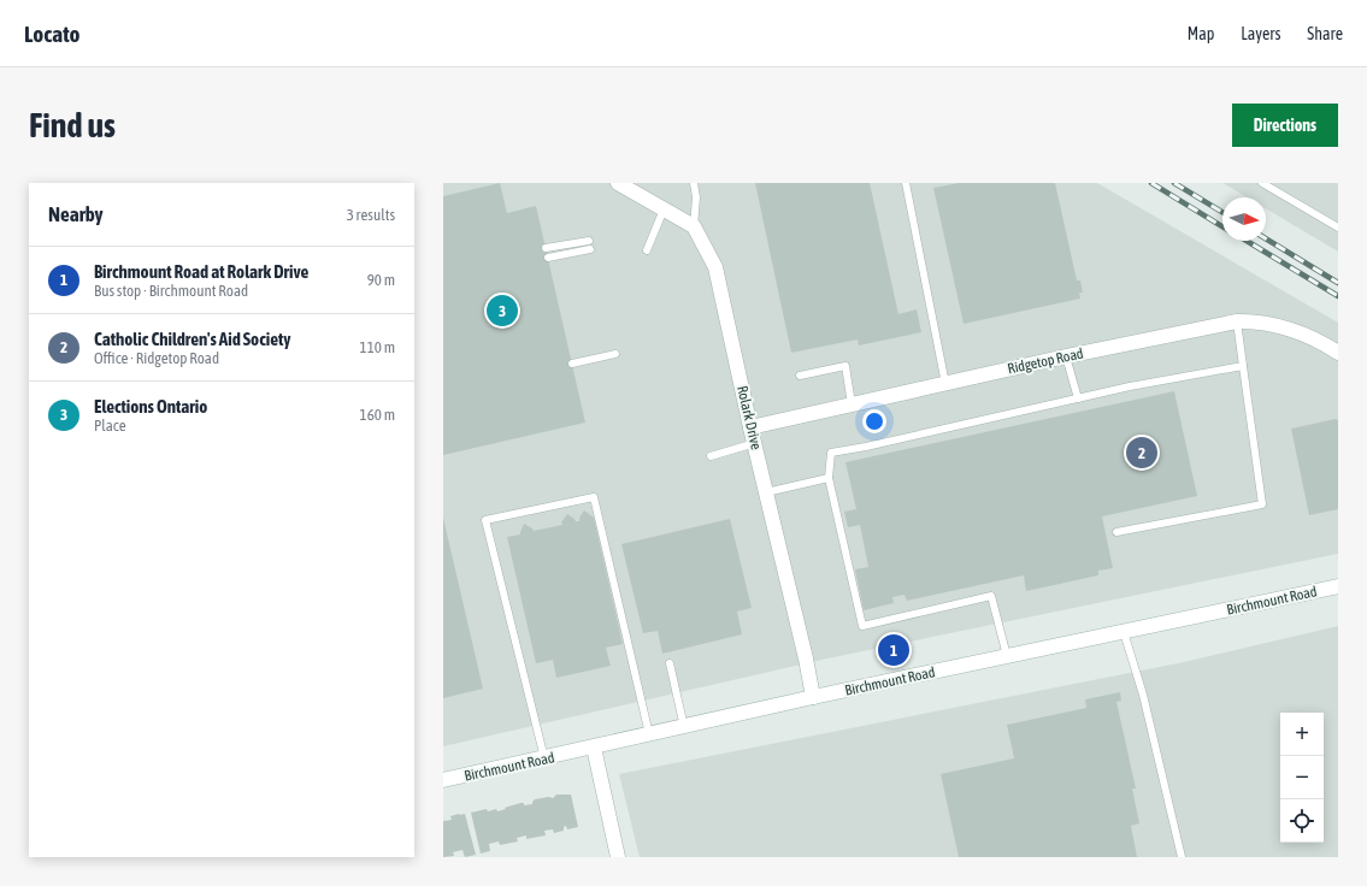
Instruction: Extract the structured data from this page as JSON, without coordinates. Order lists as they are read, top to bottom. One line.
{"streets":{"street":["Ridgetop Road","Rolark Drive","Birchmount Road"]},"crossings":[["Ridgetop Road","Rolark Drive"],["Rolark Drive","Birchmount Road"]],"north":"right","page":{"header":"Locato","nav":["Map","Layers","Share"],"buttons":"Directions","title":"Find us","heading":["Nearby","3 results"],"list":[{"mark":"1","name":"Birchmount Road at Rolark Drive","note":"Bus stop · Birchmount Road","value":"90 m"},{"mark":"2","name":"Catholic Children's Aid Society","note":"Office · Ridgetop Road","value":"110 m"},{"mark":"3","name":"Elections Ontario","note":"Place","value":"160 m"}],"pins":["3","2","1"],"map_buttons":["+","−"]}}
